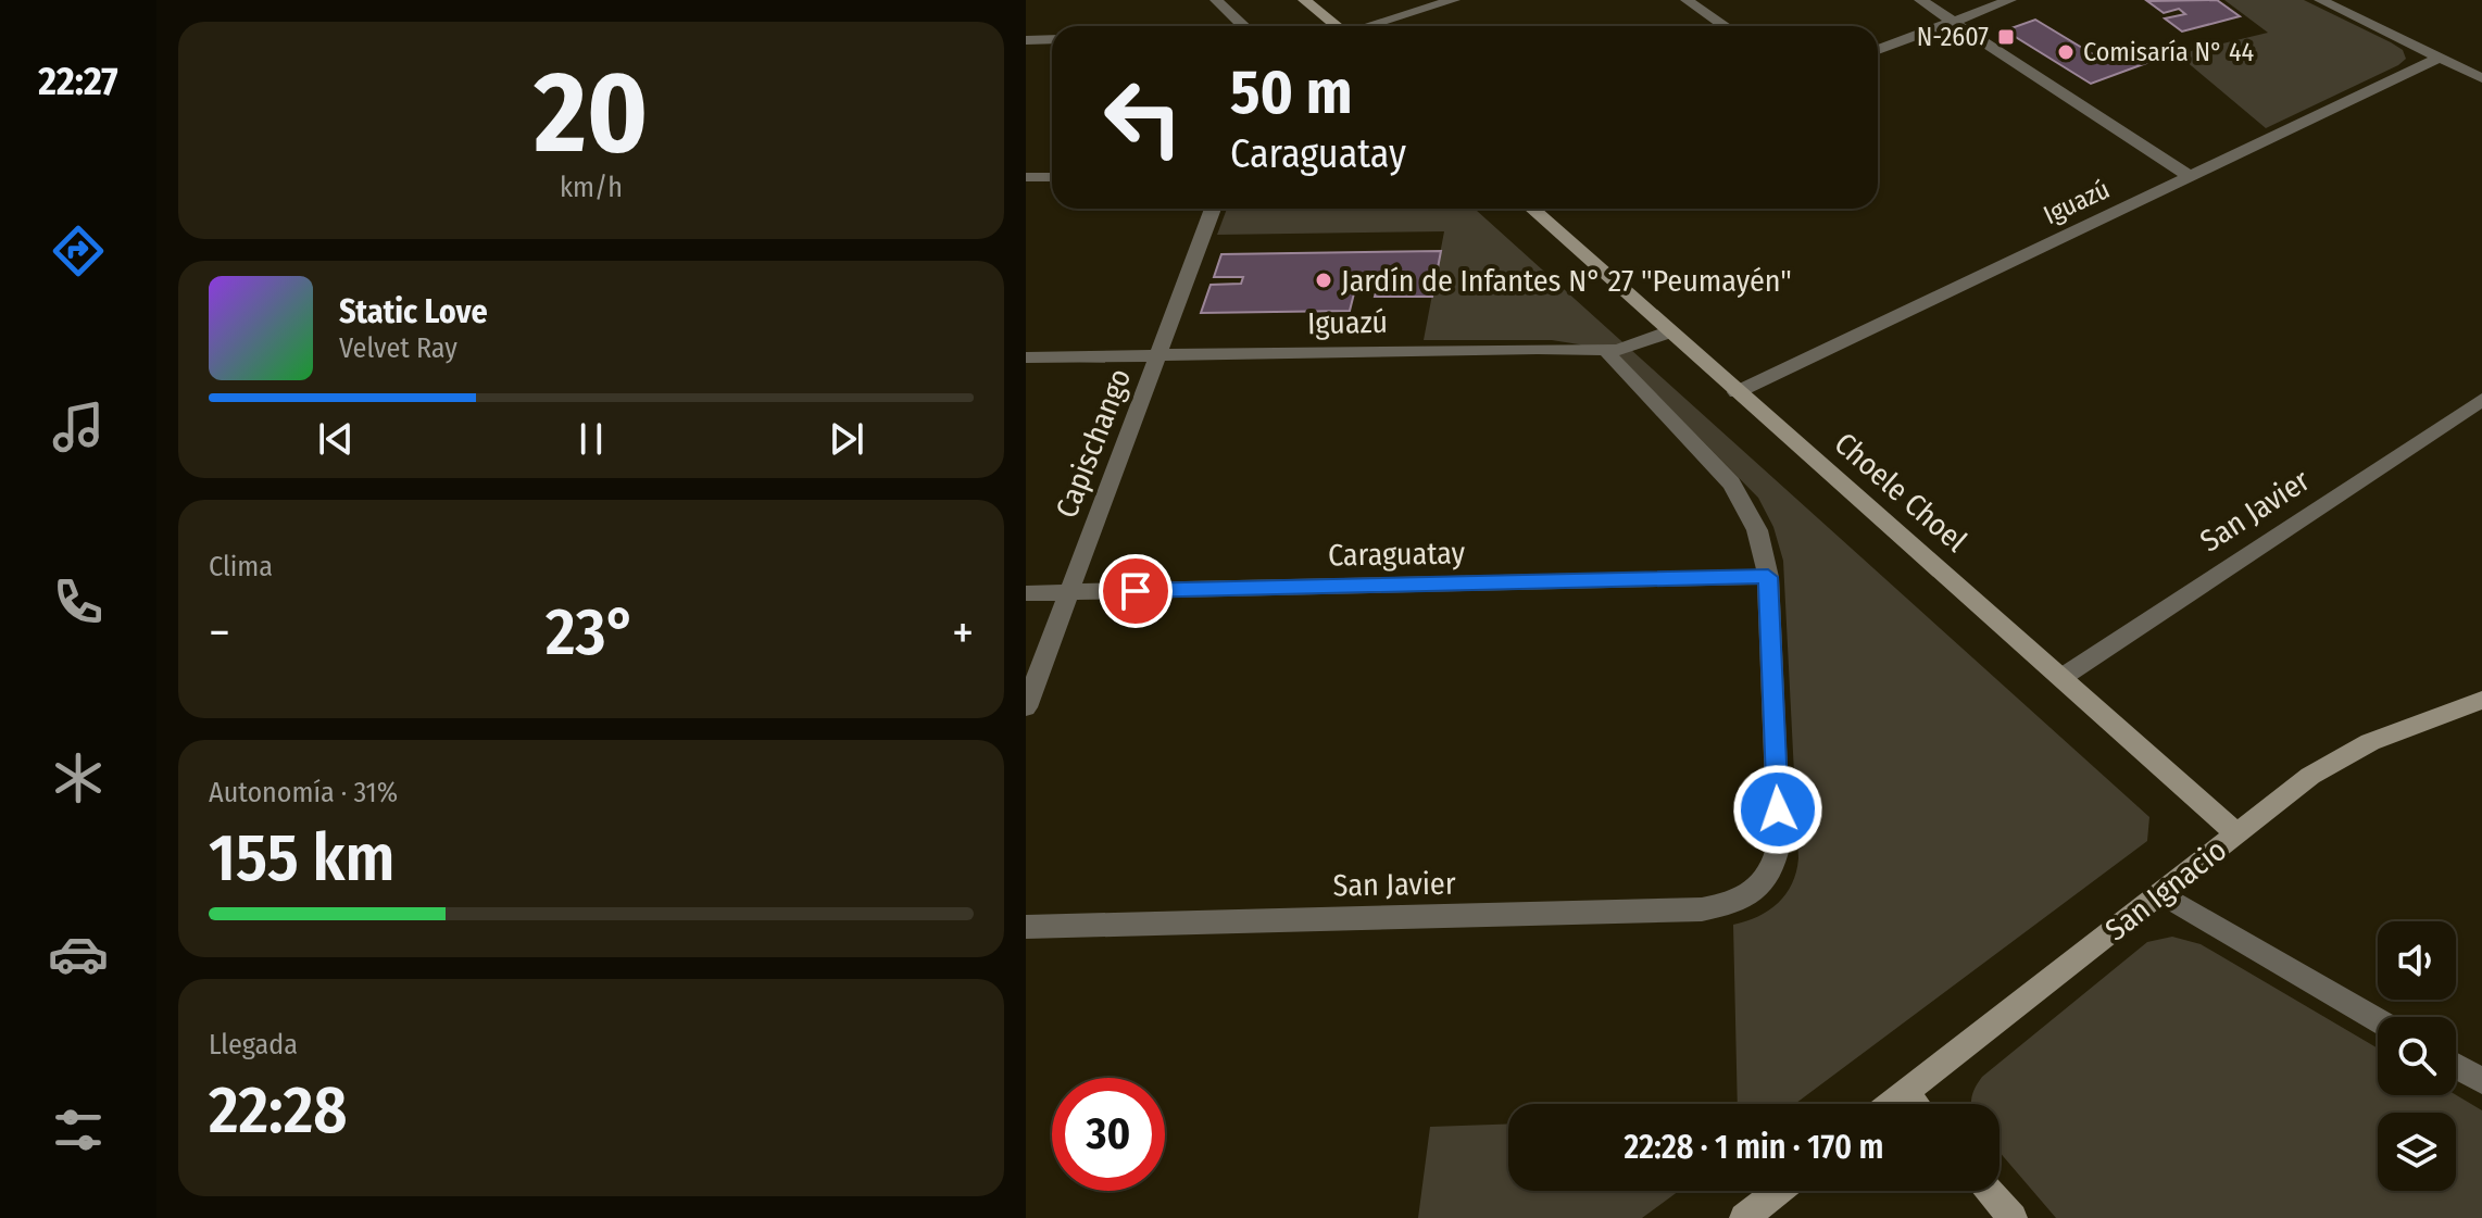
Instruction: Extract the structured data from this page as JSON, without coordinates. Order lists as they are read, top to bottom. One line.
{"streets":{"street":["Iguazú","Capischango","Choele Choel","San Javier","Caraguatay","San Ignacio"]},"crossings":[["Iguazú","Capischango"],["Iguazú","Choele Choel"],["Capischango","Caraguatay"],["Choele Choel","San Javier"],["Choele Choel","San Ignacio"],["San Javier","Caraguatay"]],"places":{"transit":["N-2607"],"other":["Comisaría N° 44","Jardín de Infantes N° 27 \"Peumayén\""]},"page":{"tabs":"22:27","tile":[["20","km/h"],"Clima",["Autonomía · 31%","155 km"],["Llegada","22:28"]],"turn":["50 m","Caraguatay"],"song":["Static Love","Velvet Ray"],"heat":["−","23°","+"],"limit":"30","trip":"22:28 · 1 min · 170 m"}}
